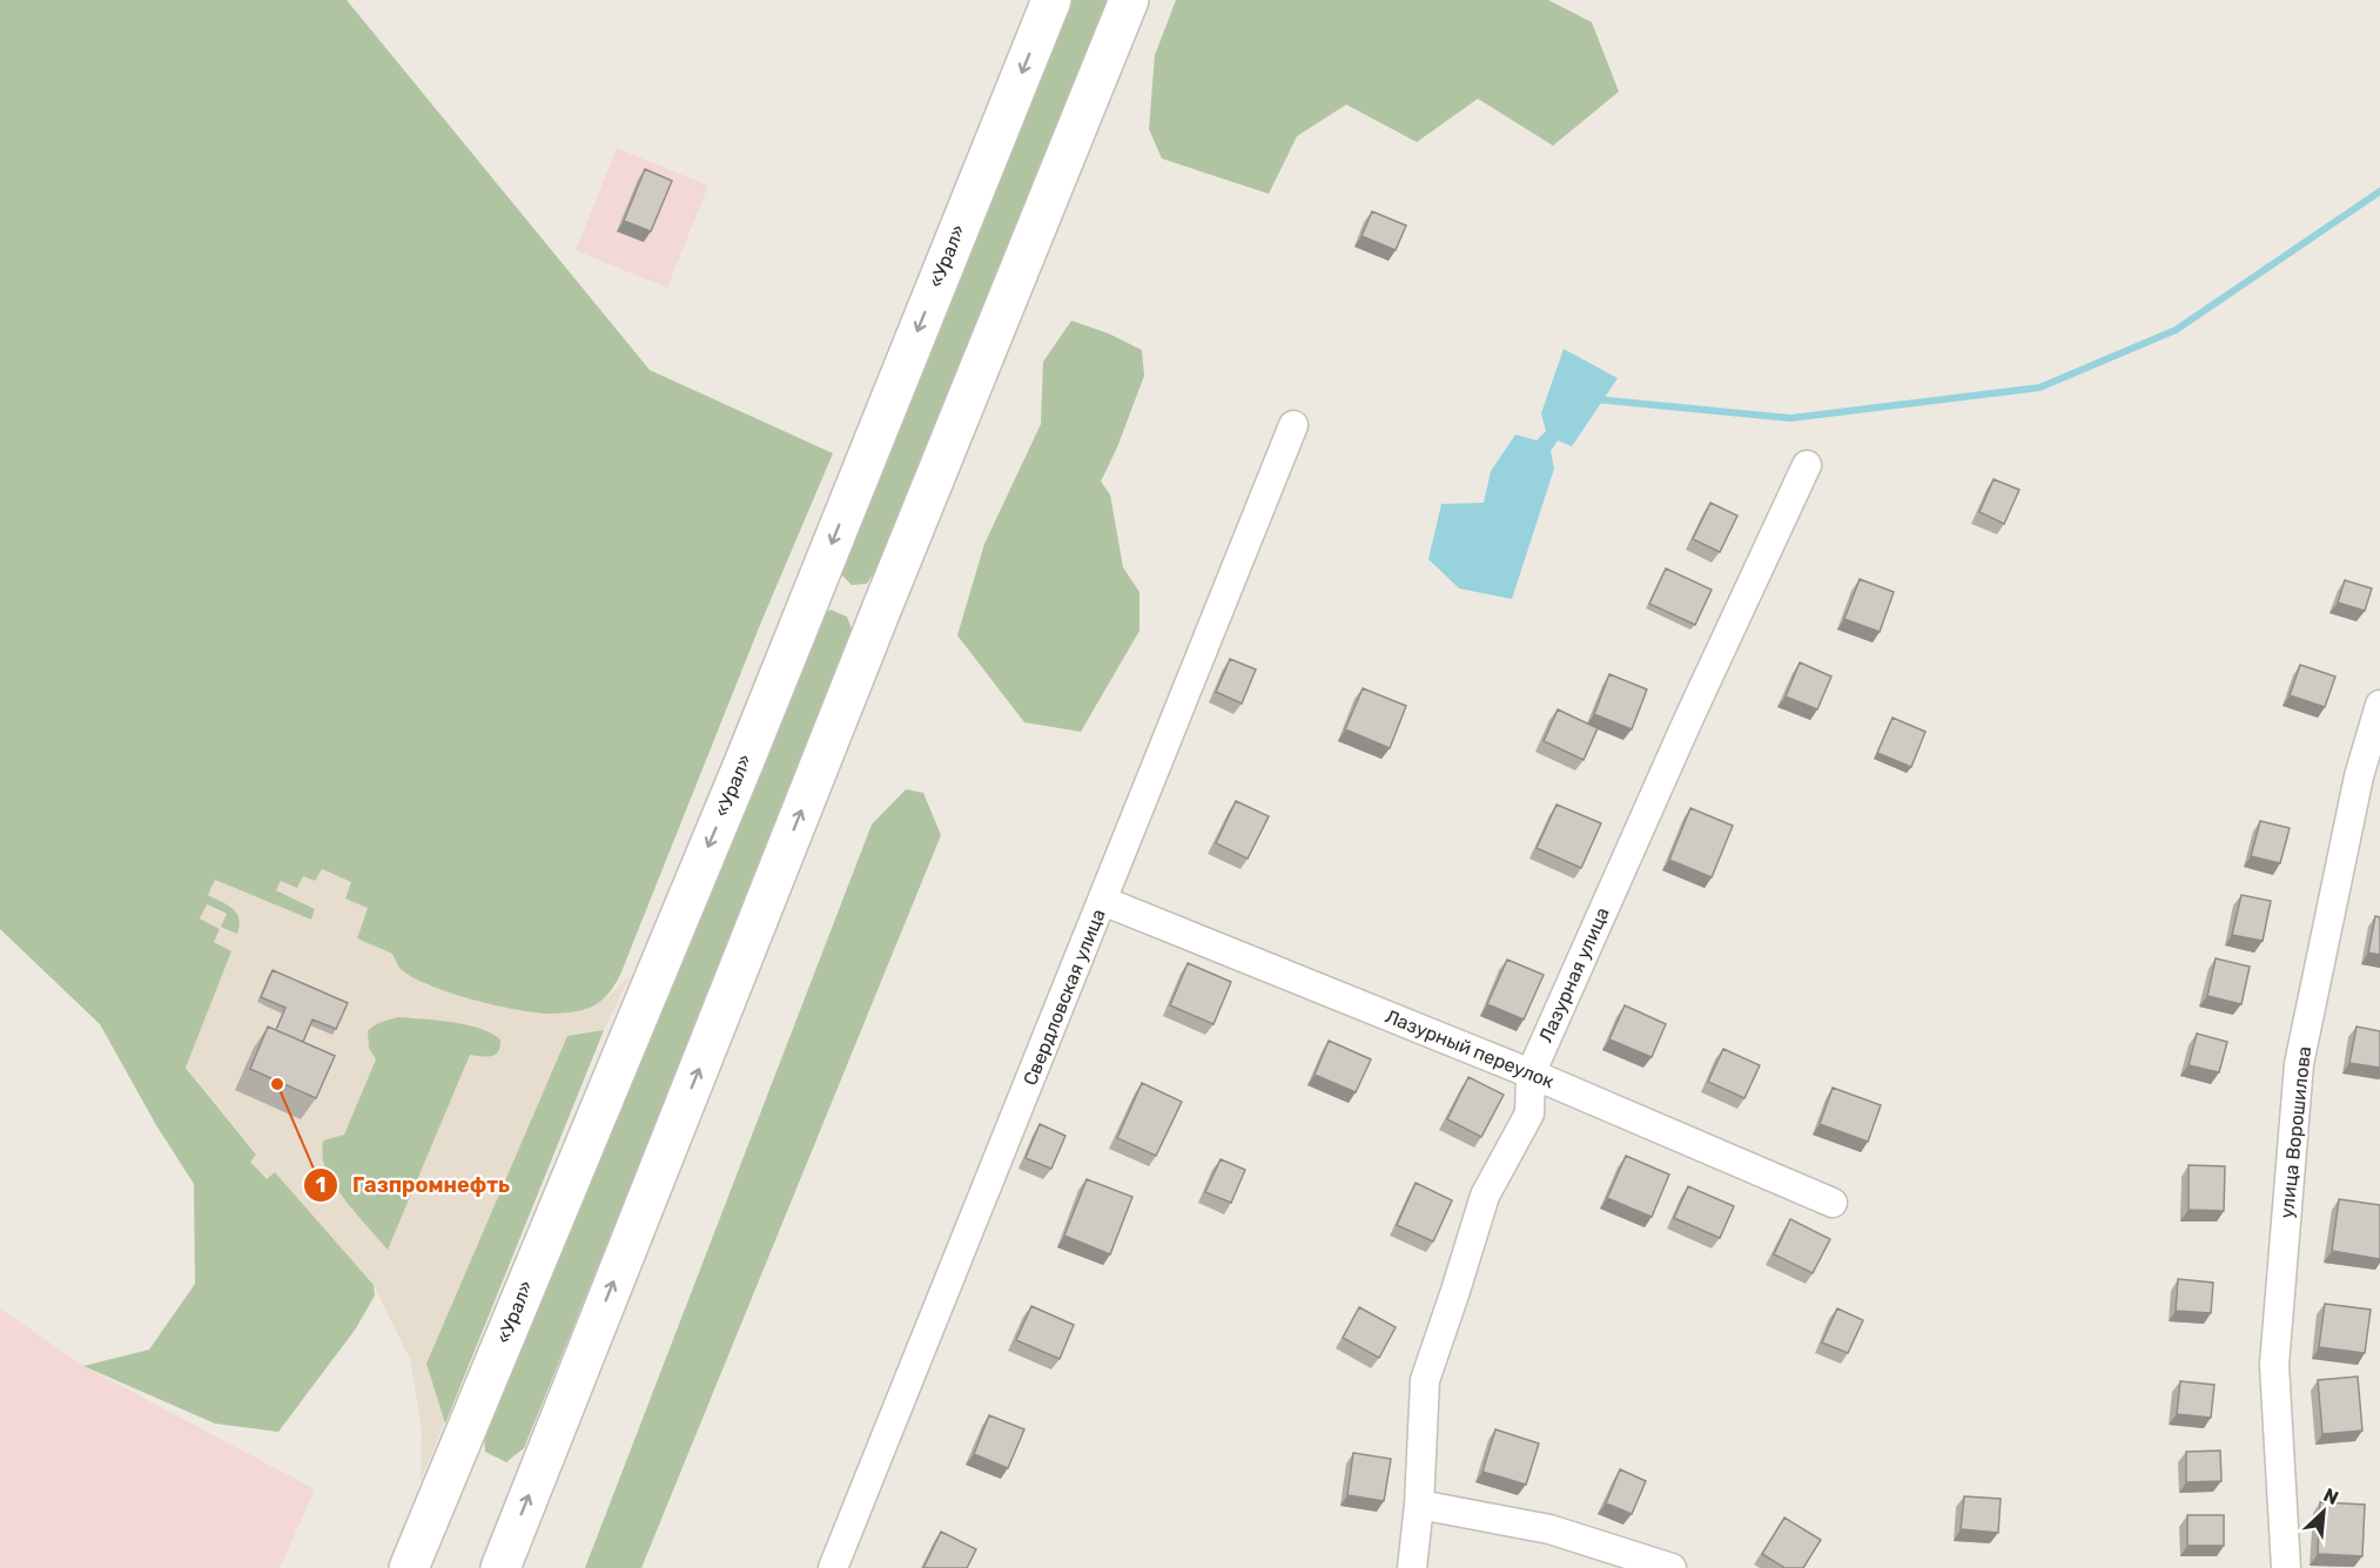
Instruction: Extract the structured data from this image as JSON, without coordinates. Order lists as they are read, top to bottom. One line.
{"streets":{"main road":["«Урал»"],"street":["Лазурная улица","Свердловская улица","Лазурный переулок","улица Ворошилова"]},"crossings":[["Лазурная улица","Лазурный переулок"],["Свердловская улица","Лазурный переулок"]],"places":["Газпромнефть"],"north":"top right"}
